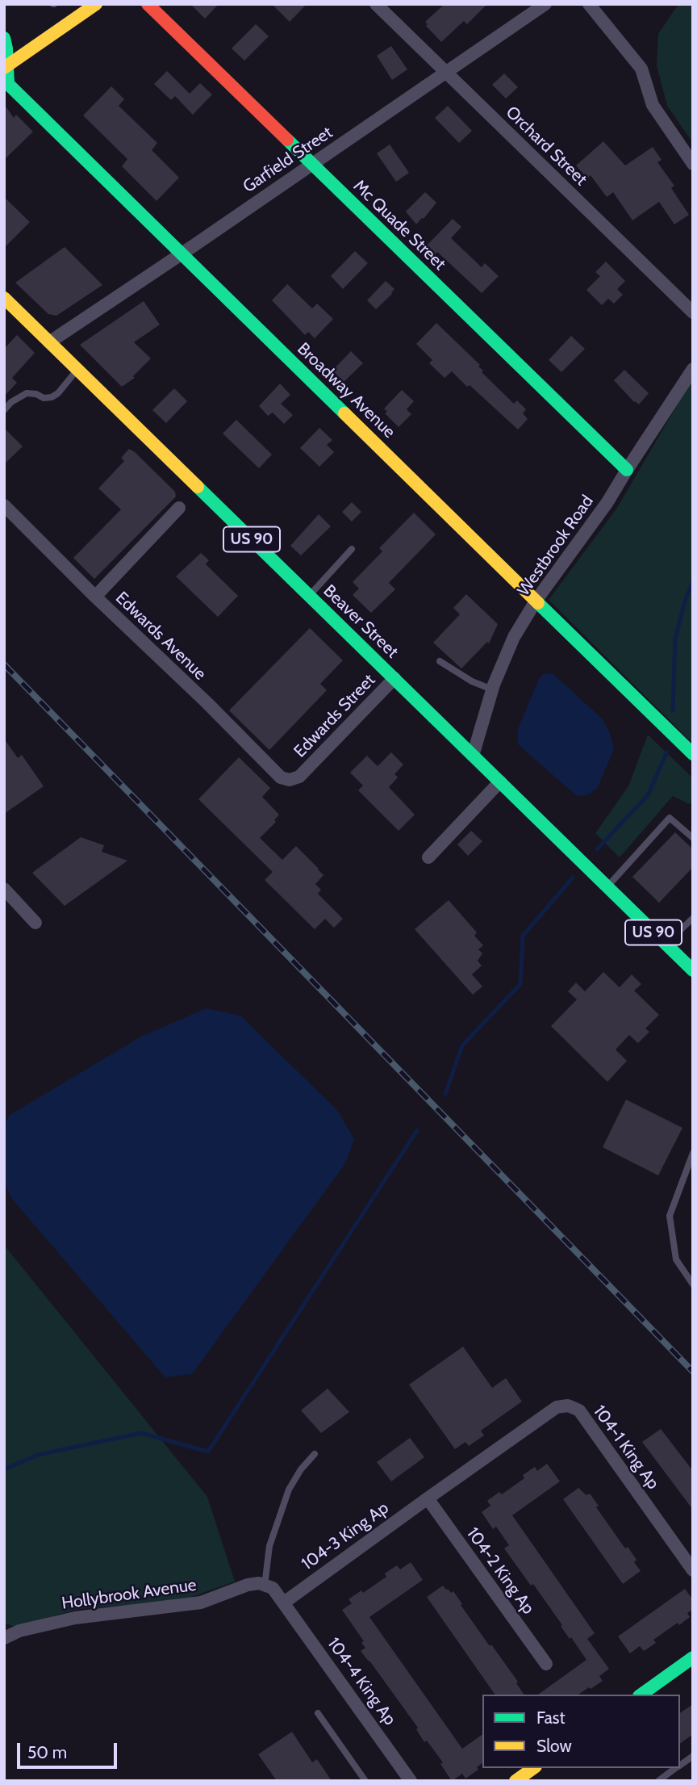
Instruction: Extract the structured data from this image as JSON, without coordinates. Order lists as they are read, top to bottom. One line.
{"streets":{"street":["Orchard Street","Garfield Street","Mc Quade Street","Broadway Avenue","US 90","Westbrook Road","Beaver Street","Edwards Avenue","Edwards Street","104-1 King Ap","104-3 King Ap","104-2 King Ap","Hollybrook Avenue","104-4 King Ap"]},"crossings":[["Orchard Street","Garfield Street"],["Garfield Street","Mc Quade Street"],["Garfield Street","Broadway Avenue"],["Garfield Street","Beaver Street"],["Mc Quade Street","Westbrook Road"],["Broadway Avenue","Westbrook Road"],["Westbrook Road","Beaver Street"],["Beaver Street","Edwards Street"],["Edwards Avenue","Edwards Street"],["104-1 King Ap","104-3 King Ap"],["104-1 King Ap","104-2 King Ap"],["104-3 King Ap","104-2 King Ap"],["104-3 King Ap","104-4 King Ap"]],"legend":["Fast","Slow"],"scale_bar":"50 m"}
